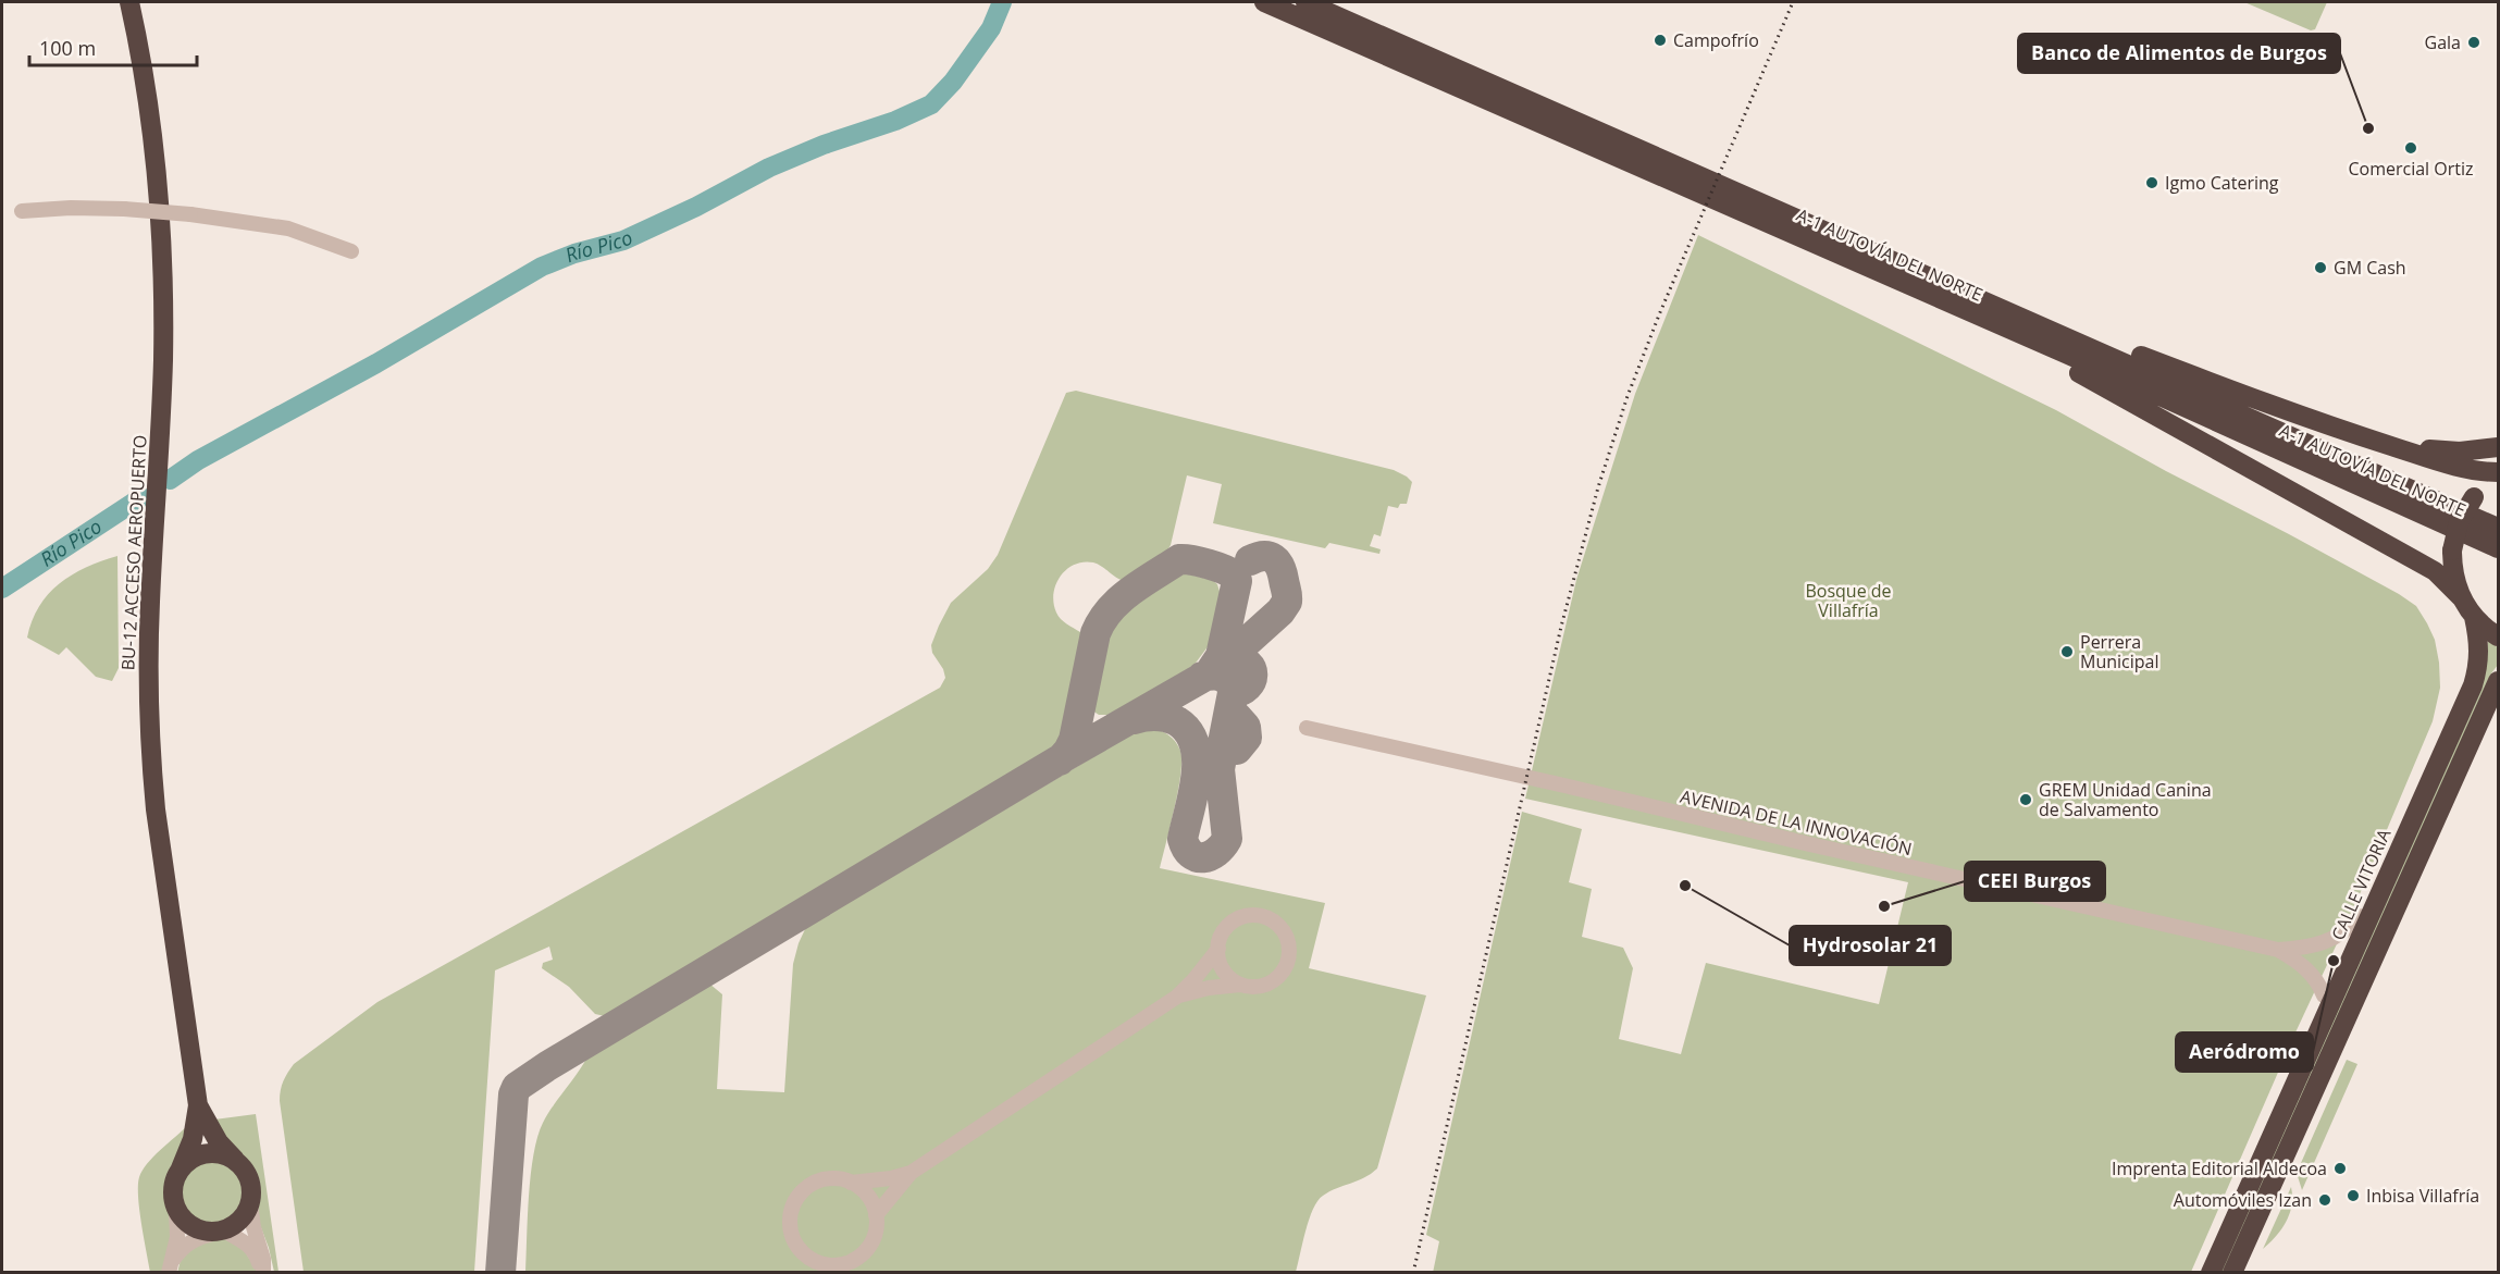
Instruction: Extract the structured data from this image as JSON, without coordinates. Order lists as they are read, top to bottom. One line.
{"streets":{"highway":["A-1 AUTOVÍA DEL NORTE","BU-12 ACCESO AEROPUERTO","CALLE VITORIA"],"street":["AVENIDA DE LA INNOVACIÓN"]},"water":["Río Pico"],"parks":["Bosque de Villafría"],"places":["Campofrío","Gala","Banco de Alimentos de Burgos","Comercial Ortiz","Igmo Catering","GM Cash","Perrera Municipal","GREM Unidad Canina de Salvamento","Hydrosolar 21","CEEI Burgos","Aeródromo","Imprenta Editorial Aldecoa","Inbisa Villafría","Automóviles Izan"],"scale_bar":"100 m"}
